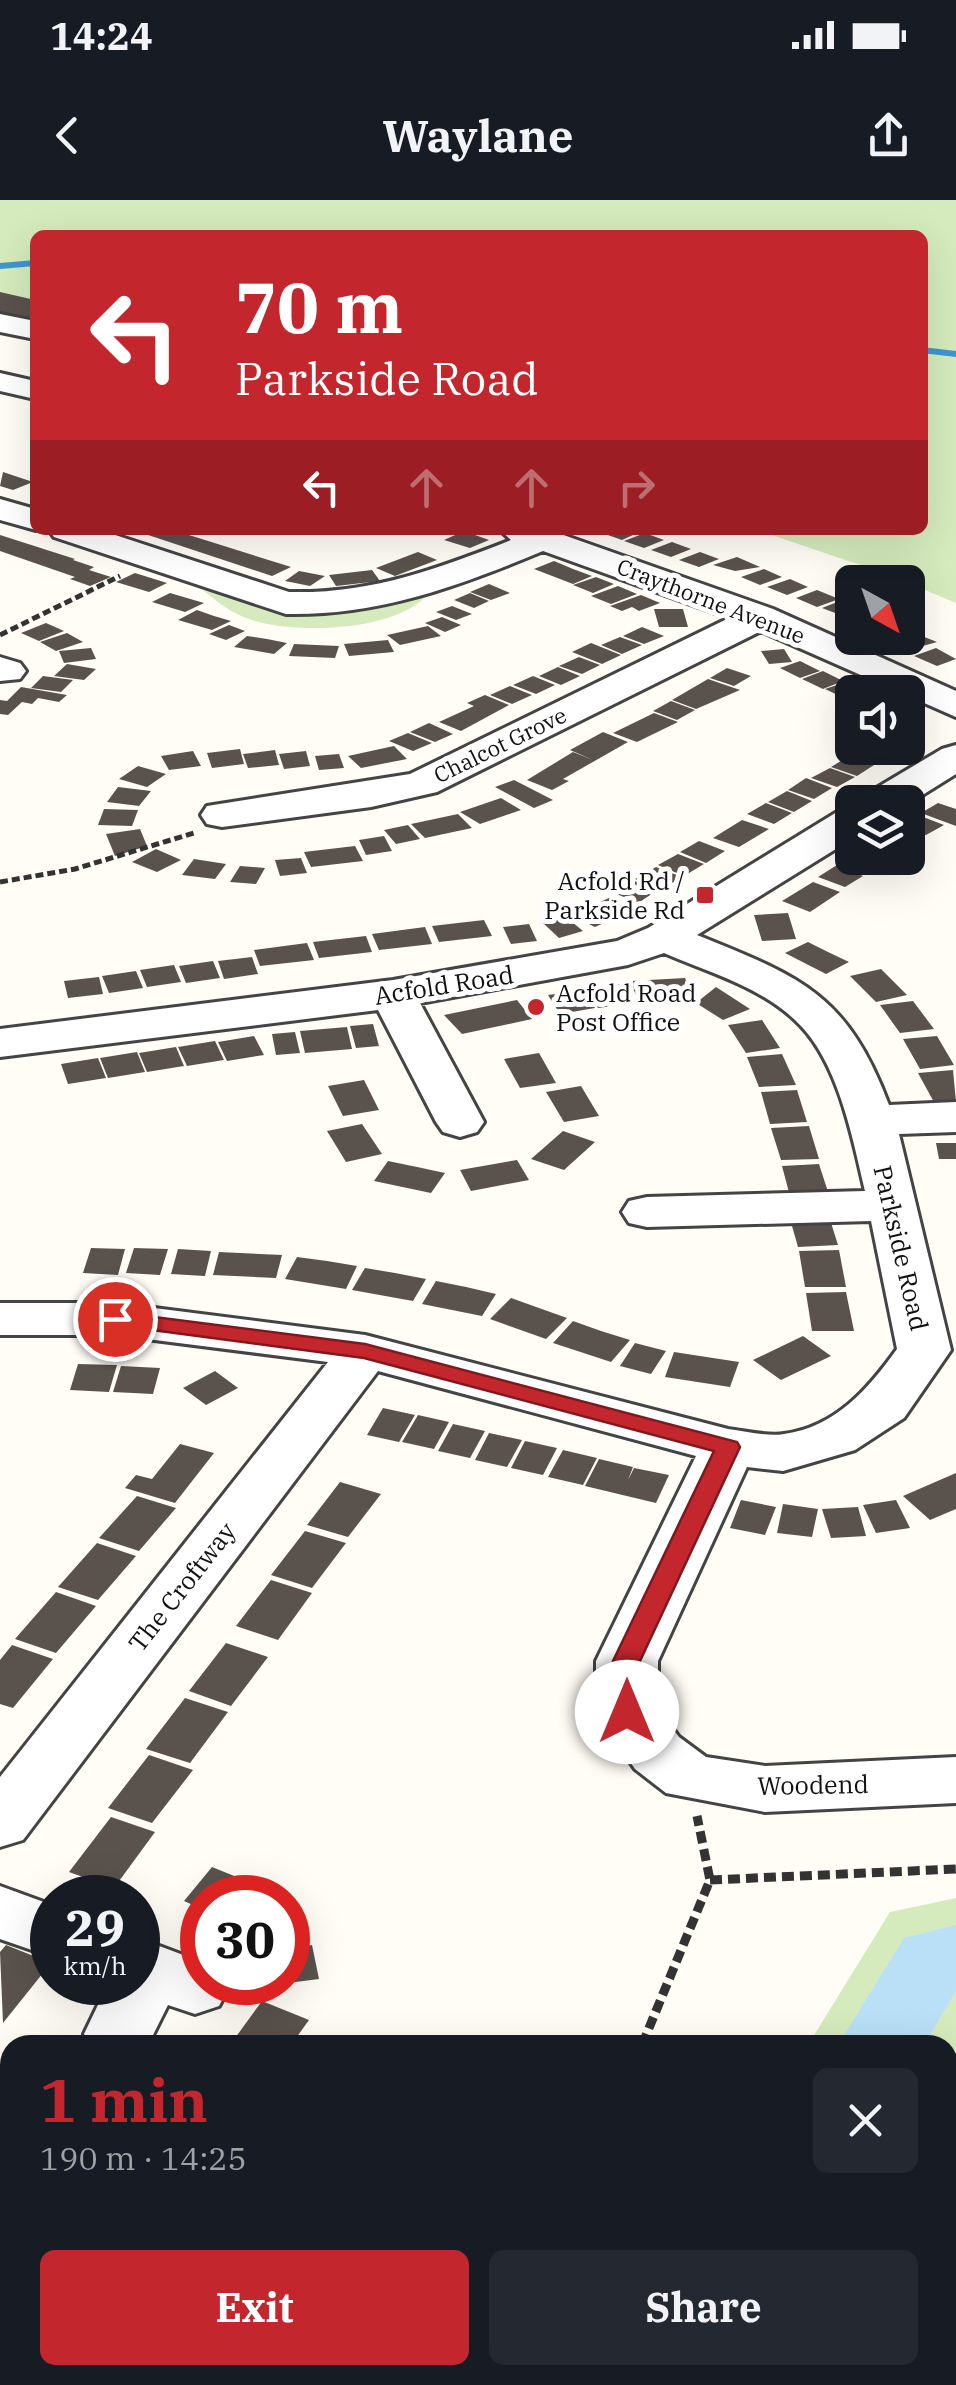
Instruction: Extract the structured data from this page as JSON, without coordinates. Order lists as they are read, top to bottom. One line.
{"streets":{"street":["Craythorne Avenue","Chalcot Grove","Acfold Road","Parkside Road","The Croftway","Woodend"]},"crossings":[["Craythorne Avenue","Chalcot Grove"],["Acfold Road","Parkside Road"],["Parkside Road","The Croftway"]],"places":{"transit":["Acfold Rd / Parkside Rd"],"other":["Acfold Road Post Office"]},"north":"bottom right","page":{"status":"14:24","header":"Waylane","turn":["70 m","Parkside Road"],"speed":"29 km/h","limit":"30","heading":["1 min","190 m · 14:25"],"buttons":["Exit","Share"]}}
